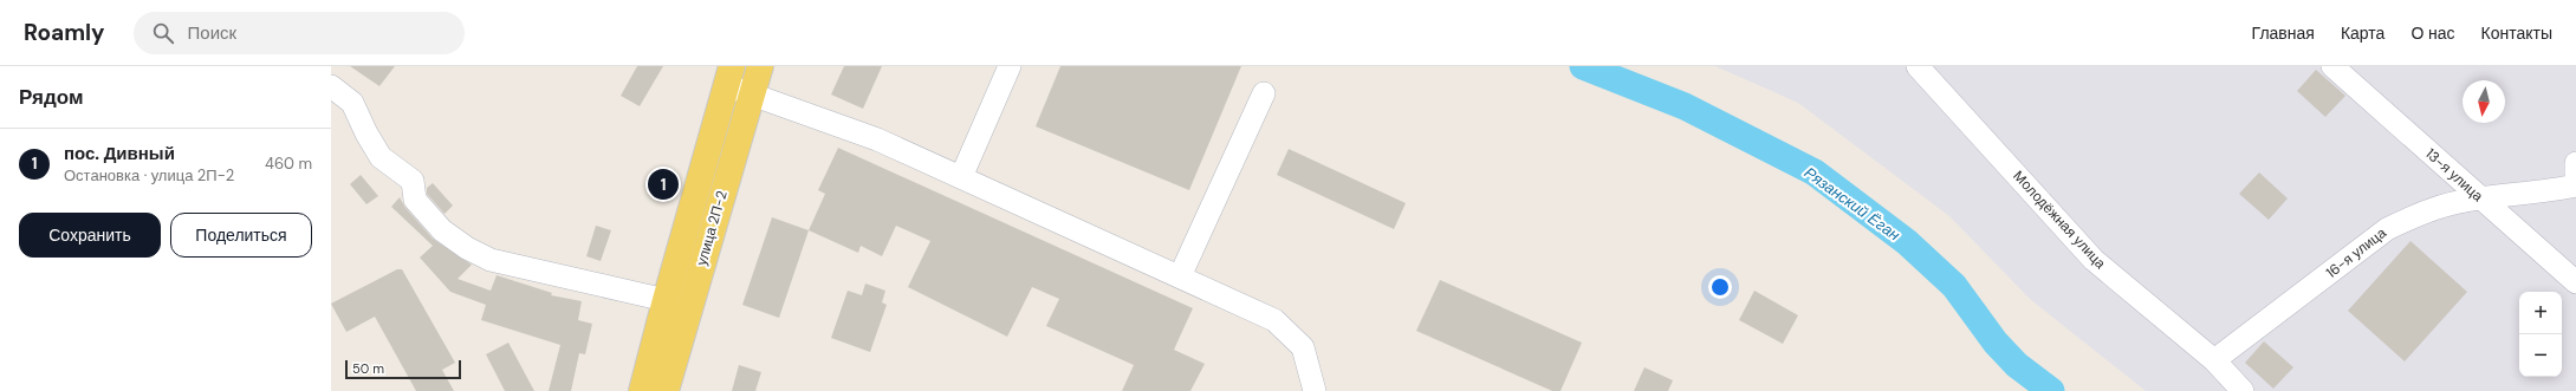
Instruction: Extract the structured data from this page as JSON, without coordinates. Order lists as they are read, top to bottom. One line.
{"streets":{"main road":["улица 2П-2"],"street":["13-я улица","Молодёжная улица","16-я улица"]},"crossings":[["13-я улица","16-я улица"],["Молодёжная улица","16-я улица"]],"water":["Рязанский Ёган"],"scale_bar":"50 m","north":"bottom","page":{"header":"Roamly","search":"Поиск","nav":["Главная","Карта","О нас","Контакты"],"heading":"Рядом","list":[{"mark":"1","name":"пос. Дивный","note":"Остановка · улица 2П-2","value":"460 m"}],"pins":"1","buttons":["Сохранить","Поделиться"],"map_buttons":["+","−"],"scale":"50 m"}}
